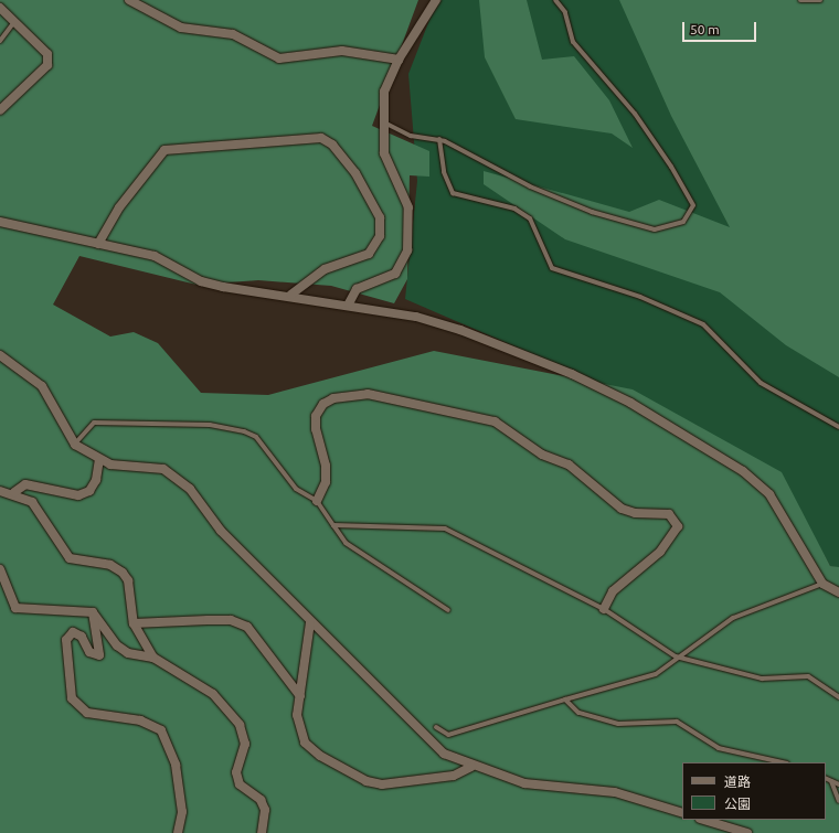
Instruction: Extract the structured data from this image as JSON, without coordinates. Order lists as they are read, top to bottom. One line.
{"legend":["道路","公園"],"scale_bar":"50 m"}
